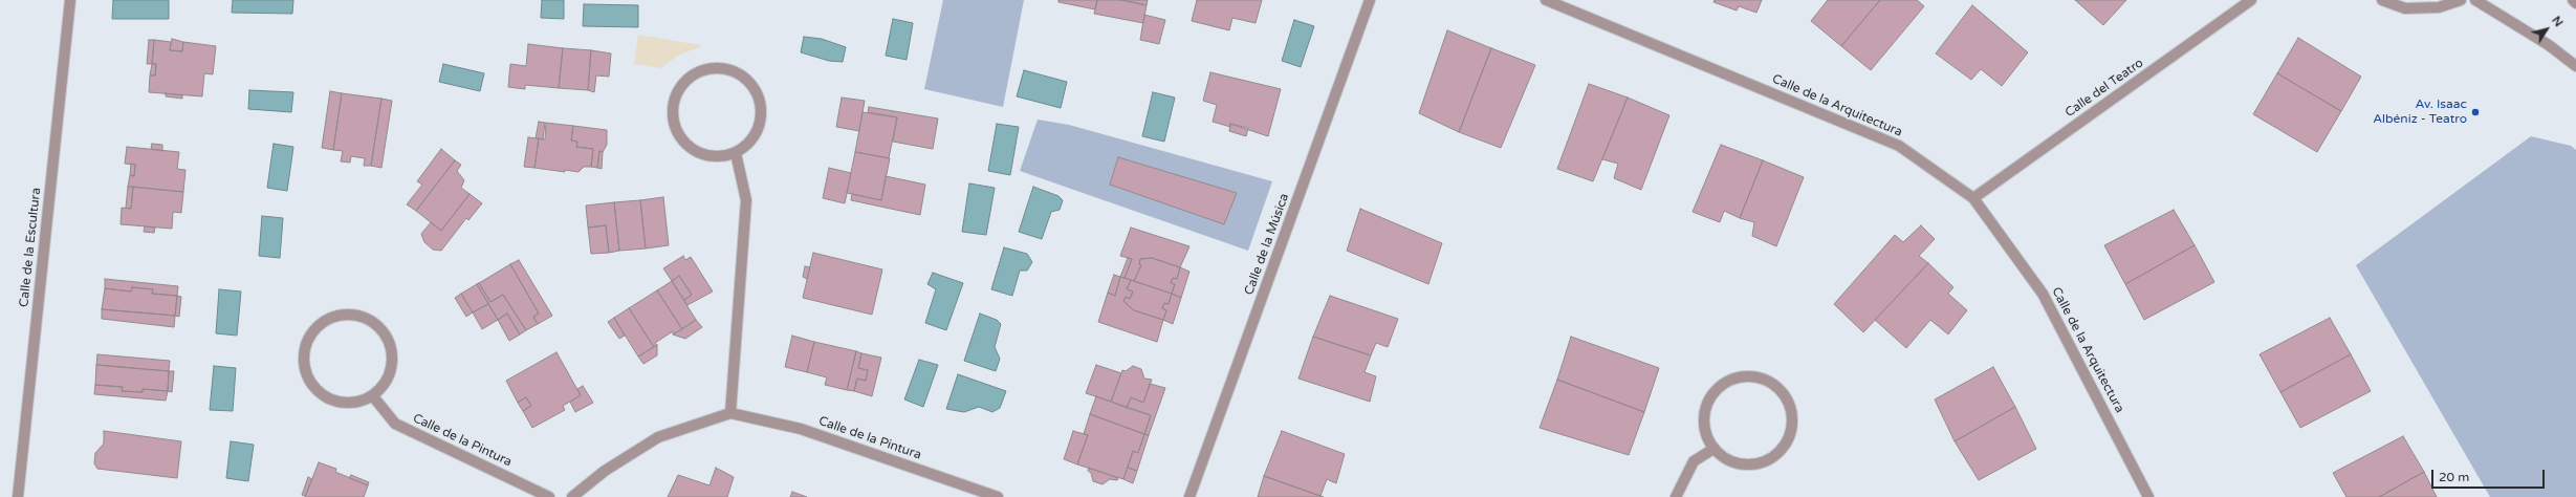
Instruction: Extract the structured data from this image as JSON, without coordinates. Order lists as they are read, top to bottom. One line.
{"streets":{"street":["Calle del Teatro","Calle de la Arquitectura","Calle de la Música","Calle de la Escultura","Calle de la Pintura"]},"crossings":[["Calle del Teatro","Calle de la Arquitectura"]],"places":["Av. Isaac Albéniz - Teatro"],"scale_bar":"20 m","north":"top right"}
